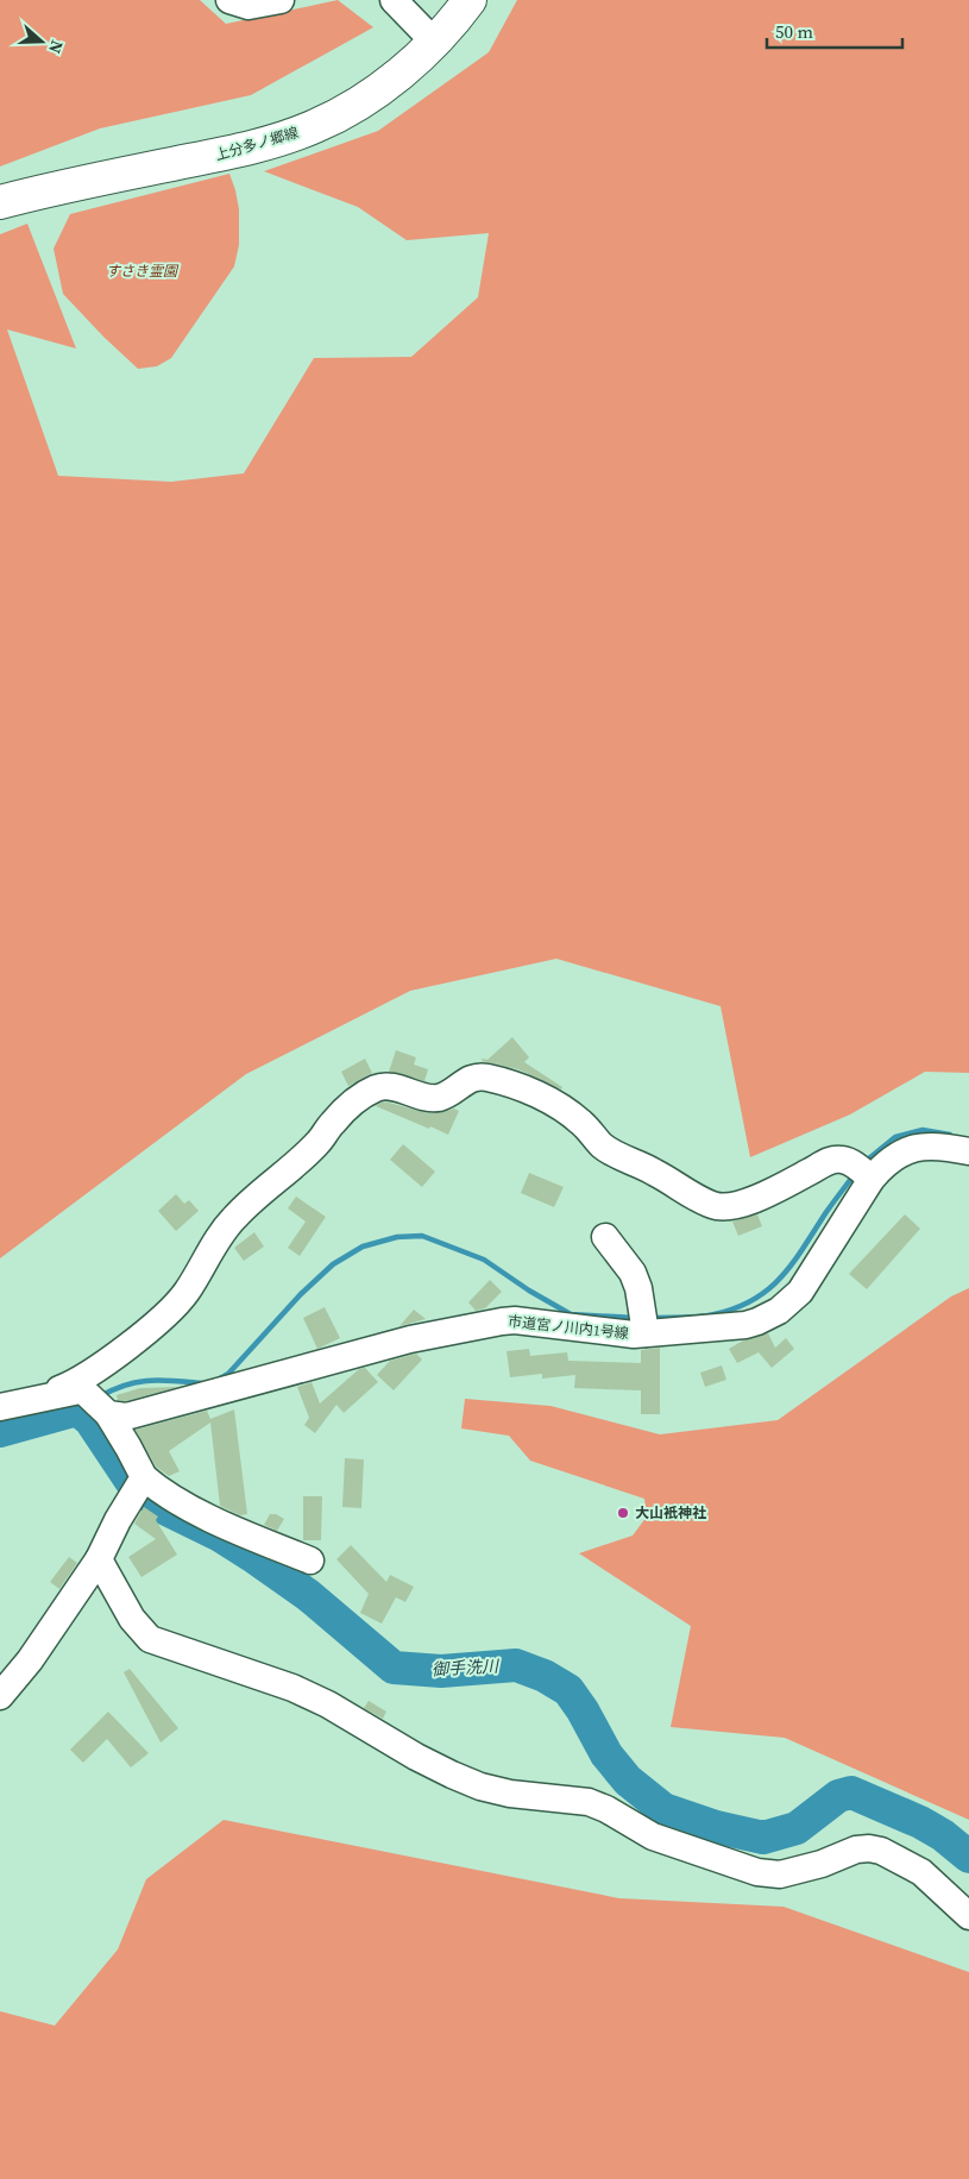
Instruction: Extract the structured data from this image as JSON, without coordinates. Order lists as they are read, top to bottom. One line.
{"streets":{"main road":["上分多ノ郷線"],"street":["市道宮ノ川内1号線"]},"water":["御手洗川"],"parks":["すさき霊園"],"places":["大山衹神社"],"scale_bar":"50 m","north":"right"}
